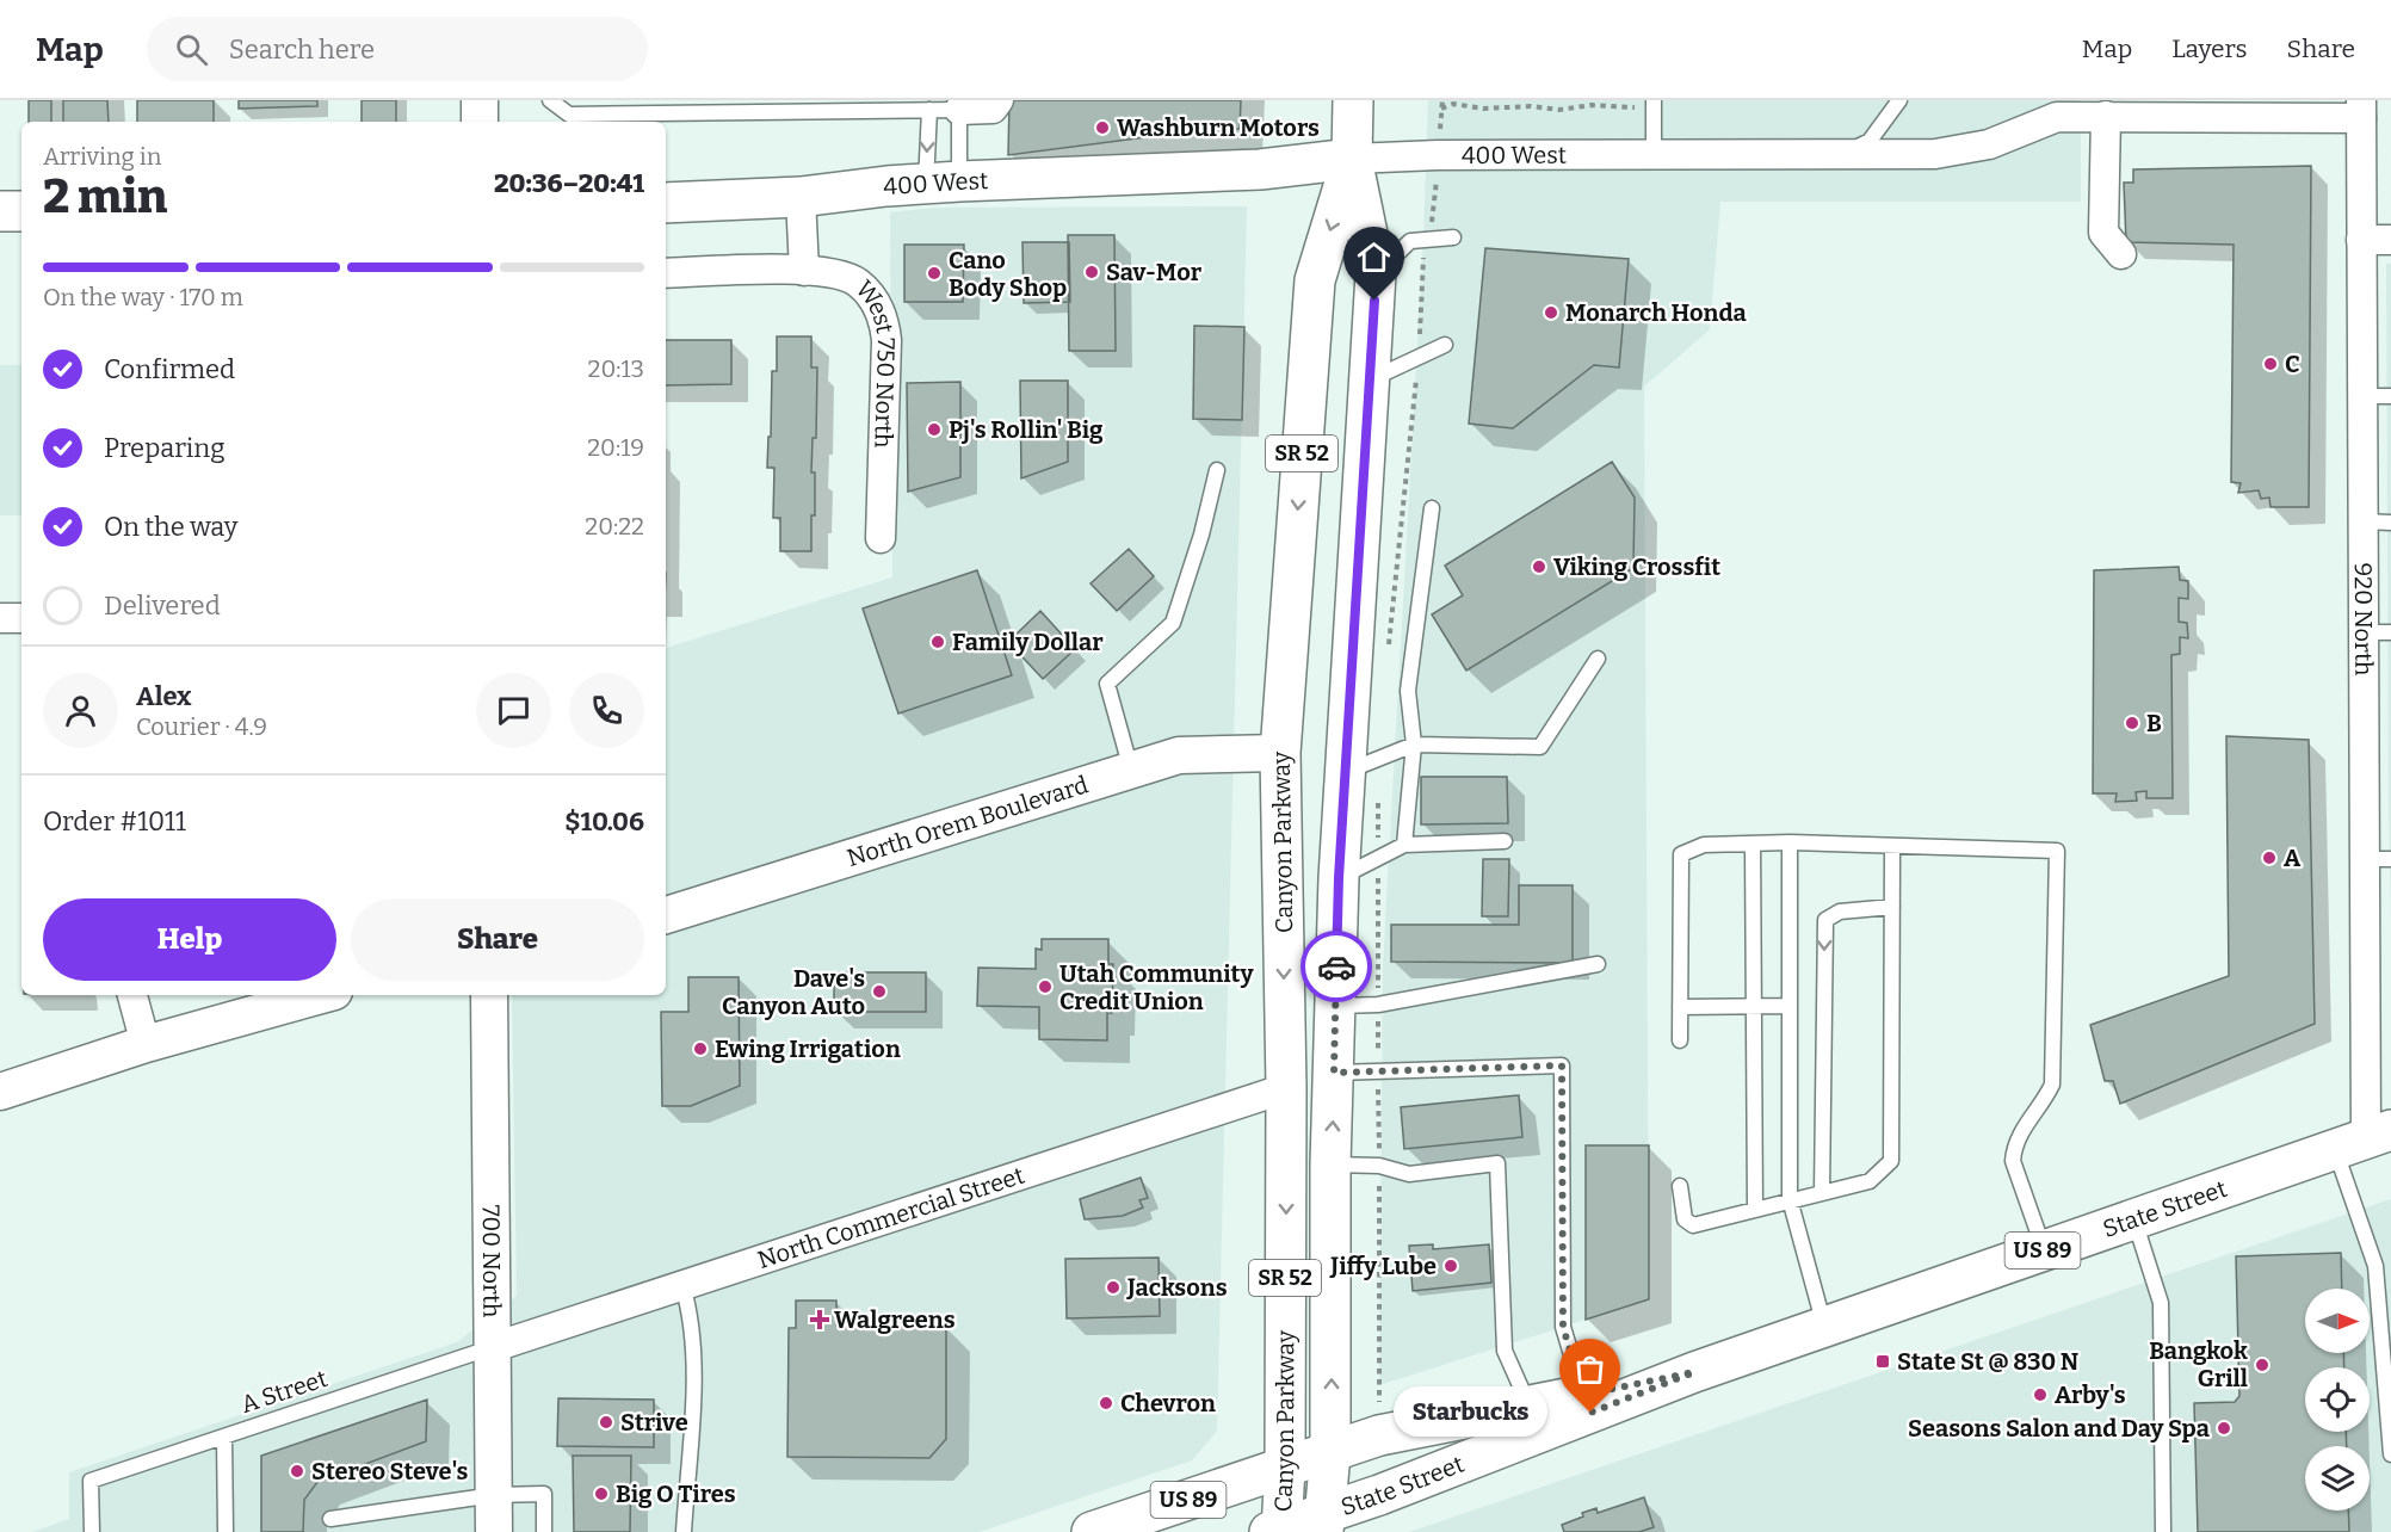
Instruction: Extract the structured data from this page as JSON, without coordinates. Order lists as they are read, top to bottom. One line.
{"streets":{"main road":["400 West","SR 52","Canyon Parkway","State Street","US 89"],"street":["West 750 North","920 North","North Orem Boulevard","North Commercial Street","700 North"],"lane":["A Street"]},"crossings":[["400 West","920 North"],["400 West","Canyon Parkway"],["920 North","State Street"],["North Orem Boulevard","Canyon Parkway"],["Canyon Parkway","State Street"],["Canyon Parkway","North Commercial Street"],["North Commercial Street","700 North"],["North Commercial Street","A Street"],["700 North","A Street"]],"places":{"other":["Washburn Motors","Sav-Mor","Cano Body Shop","Monarch Honda","C","Pj's Rollin' Big","Viking Crossfit","Family Dollar","B","A","Utah Community Credit Union","Dave's Canyon Auto","Ewing Irrigation","Jiffy Lube","Jacksons","Bangkok Grill","Arby's","Chevron","Starbucks","Strive","Seasons Salon and Day Spa","Stereo Steve's","Big O Tires"],"health":["Walgreens"],"transit":["State St @ 830 N"]},"north":"right","page":{"header":"Map","search":"Search here","nav":["Map","Layers","Share"],"heading":["2 min","Arriving in","20:36–20:41"],"panel":["Alex","Courier · 4.9","Order #1011","$10.06"],"bar":"On the way · 170 m","list":[["Confirmed","20:13"],["Preparing","20:19"],["On the way","20:22"],"Delivered"],"buttons":["Help","Share"],"bubble":"Starbucks"}}
